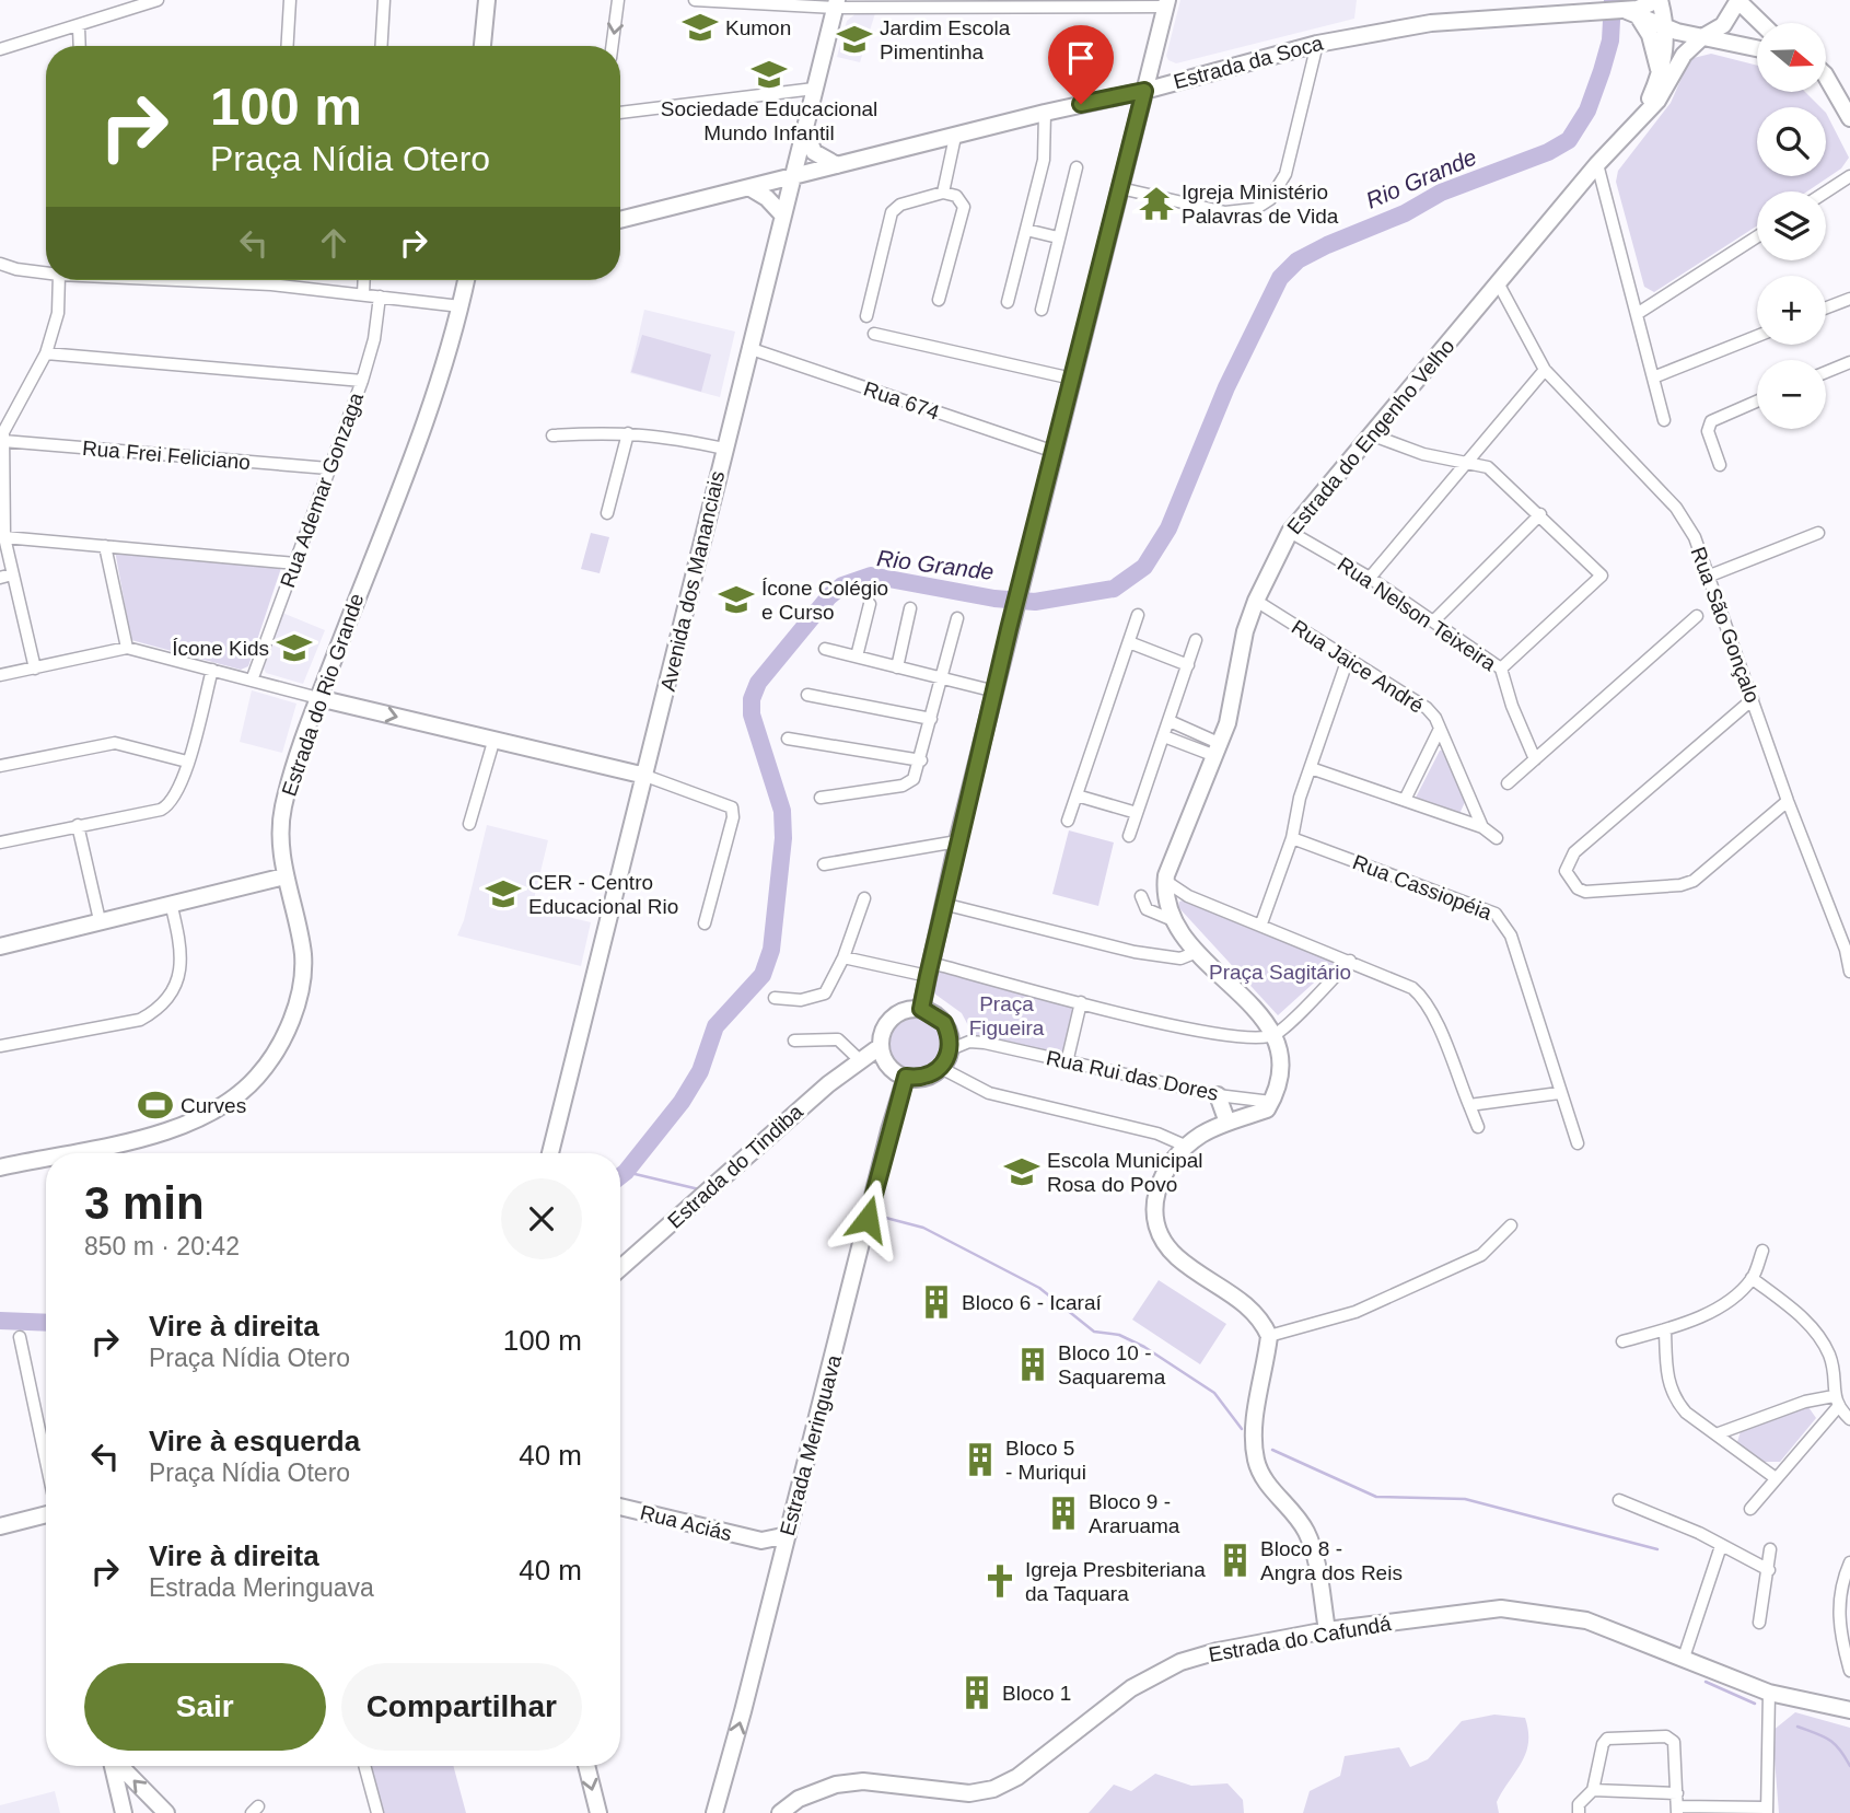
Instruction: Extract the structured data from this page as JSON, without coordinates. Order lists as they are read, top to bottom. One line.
{"streets":{"street":["Estrada da Soca","Rua 674","Estrada do Engenho Velho","Rua Frei Feliciano","Rua Ademar Gonzaga","Avenida dos Mananciais","Rua Nelson Teixeira","Rua São Gonçalo","Rua Jaice André","Estrada do Rio Grande","Rua Cassiopéia","Rua Rui das Dores","Estrada do Tindiba","Estrada Meringuava","Rua Aciás","Estrada do Cafundá"]},"crossings":[["Estrada da Soca","Estrada do Engenho Velho"],["Estrada da Soca","Avenida dos Mananciais"],["Rua 674","Avenida dos Mananciais"],["Estrada do Engenho Velho","Rua Nelson Teixeira"],["Estrada do Engenho Velho","Rua São Gonçalo"],["Estrada do Engenho Velho","Rua Jaice André"],["Rua Frei Feliciano","Rua Ademar Gonzaga"],["Rua Rui das Dores","Estrada do Tindiba"],["Rua Rui das Dores","Estrada Meringuava"],["Estrada do Tindiba","Estrada Meringuava"],["Estrada Meringuava","Rua Aciás"]],"water":["Rio Grande"],"parks":["Praça Sagitário","Praça Figueira"],"places":{"school or university":["Kumon","Jardim Escola Pimentinha","Sociedade Educacional Mundo Infantil","Ícone Colégio e Curso","Ícone Kids","CER - Centro Educacional Rio","Escola Municipal Rosa do Povo"],"temple":["Igreja Ministério Palavras de Vida"],"sports":["Curves"],"building":["Bloco 6 - Icaraí","Bloco 10 - Saquarema","Bloco 5 - Muriqui","Bloco 9 - Araruama","Bloco 8 - Angra dos Reis","Bloco 1"],"church":["Igreja Presbiteriana da Taquara"]},"north":"right","page":{"map_buttons":["+","−"],"turn":["100 m","Praça Nídia Otero"],"heading":["3 min","850 m · 20:42"],"list":[{"name":"Vire à direita","note":"Praça Nídia Otero","value":"100 m"},{"name":"Vire à esquerda","note":"Praça Nídia Otero","value":"40 m"},{"name":"Vire à direita","note":"Estrada Meringuava","value":"40 m"}],"buttons":["Sair","Compartilhar"]}}
